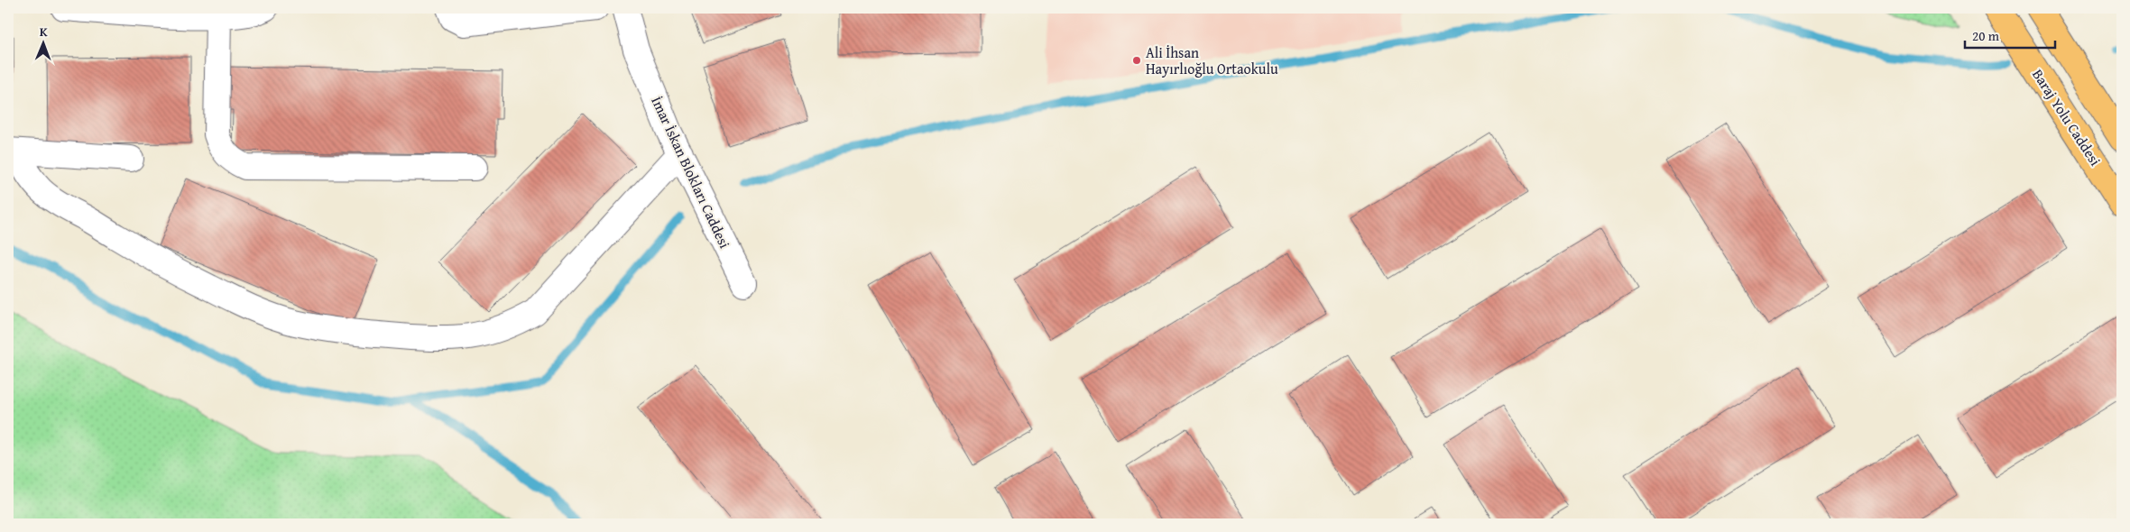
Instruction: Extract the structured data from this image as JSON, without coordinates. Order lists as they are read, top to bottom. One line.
{"streets":{"main road":["Baraj Yolu Caddesi"],"street":["İmar İskan Blokları Caddesi"]},"places":["Ali İhsan Hayırlıoğlu Ortaokulu"],"scale_bar":"20 m","north":"top"}
